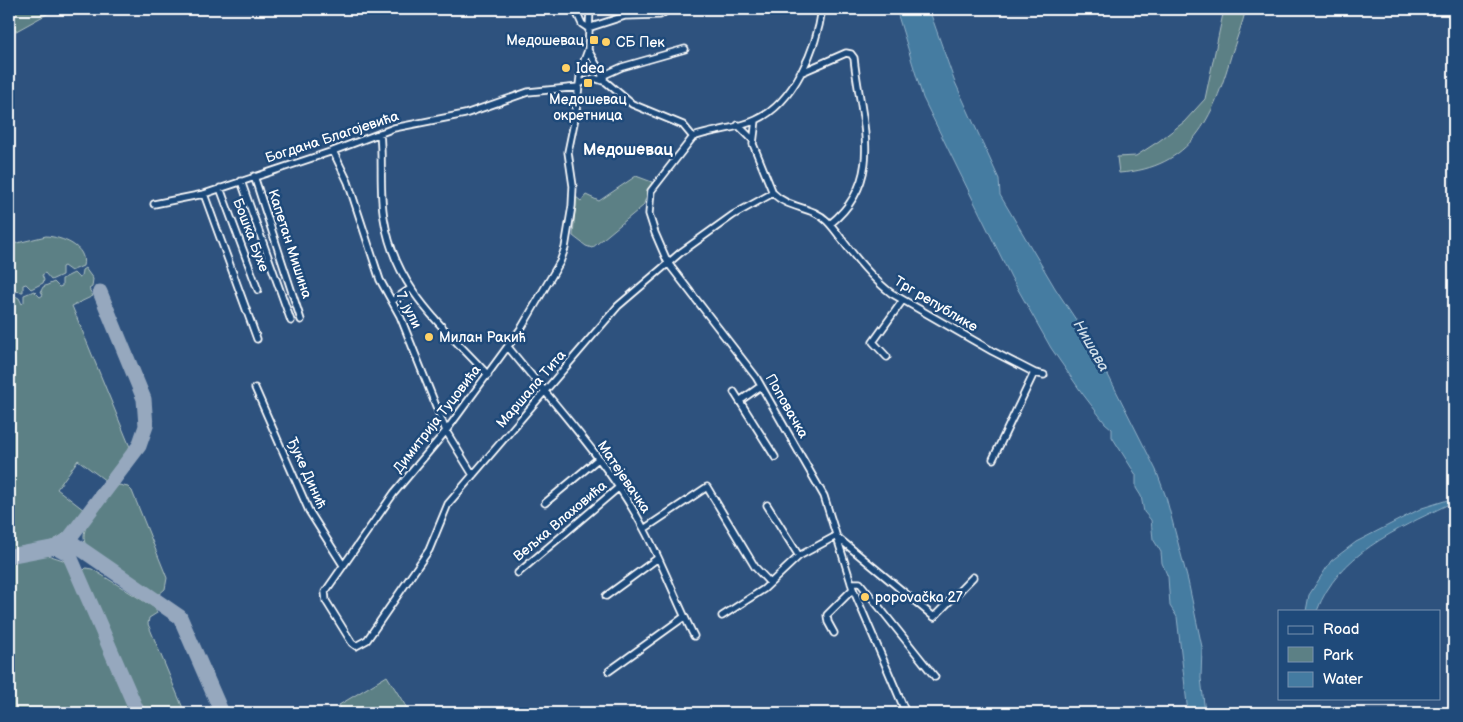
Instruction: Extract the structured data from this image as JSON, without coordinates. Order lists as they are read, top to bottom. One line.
{"streets":{"street":["Богдана Благојевића","Бошка Бухе","Капетан Мишина","Трг републике","7. јули","Маршала Тита","Поповачка","Димитрија Туцовића","Ђуке Динић","Матејевачка","Вељка Влаховића"]},"crossings":[["Богдана Благојевића","Бошка Бухе"],["Богдана Благојевића","Капетан Мишина"],["Богдана Благојевића","7. јули"],["Богдана Благојевића","Димитрија Туцовића"],["Трг републике","Маршала Тита"],["7. јули","Маршала Тита"],["7. јули","Димитрија Туцовића"],["Маршала Тита","Поповачка"],["Маршала Тита","Димитрија Туцовића"],["Маршала Тита","Матејевачка"],["Димитрија Туцовића","Ђуке Динић"],["Димитрија Туцовића","Матејевачка"],["Матејевачка","Вељка Влаховића"]],"districts":["Медошевац"],"water":["Нишава"],"places":{"transit":["Медошевац","Медошевац окретница"],"other":["СБ Пек","Idea","Милан Ракић","popovačka 27"]},"legend":["Road","Park","Water"]}
